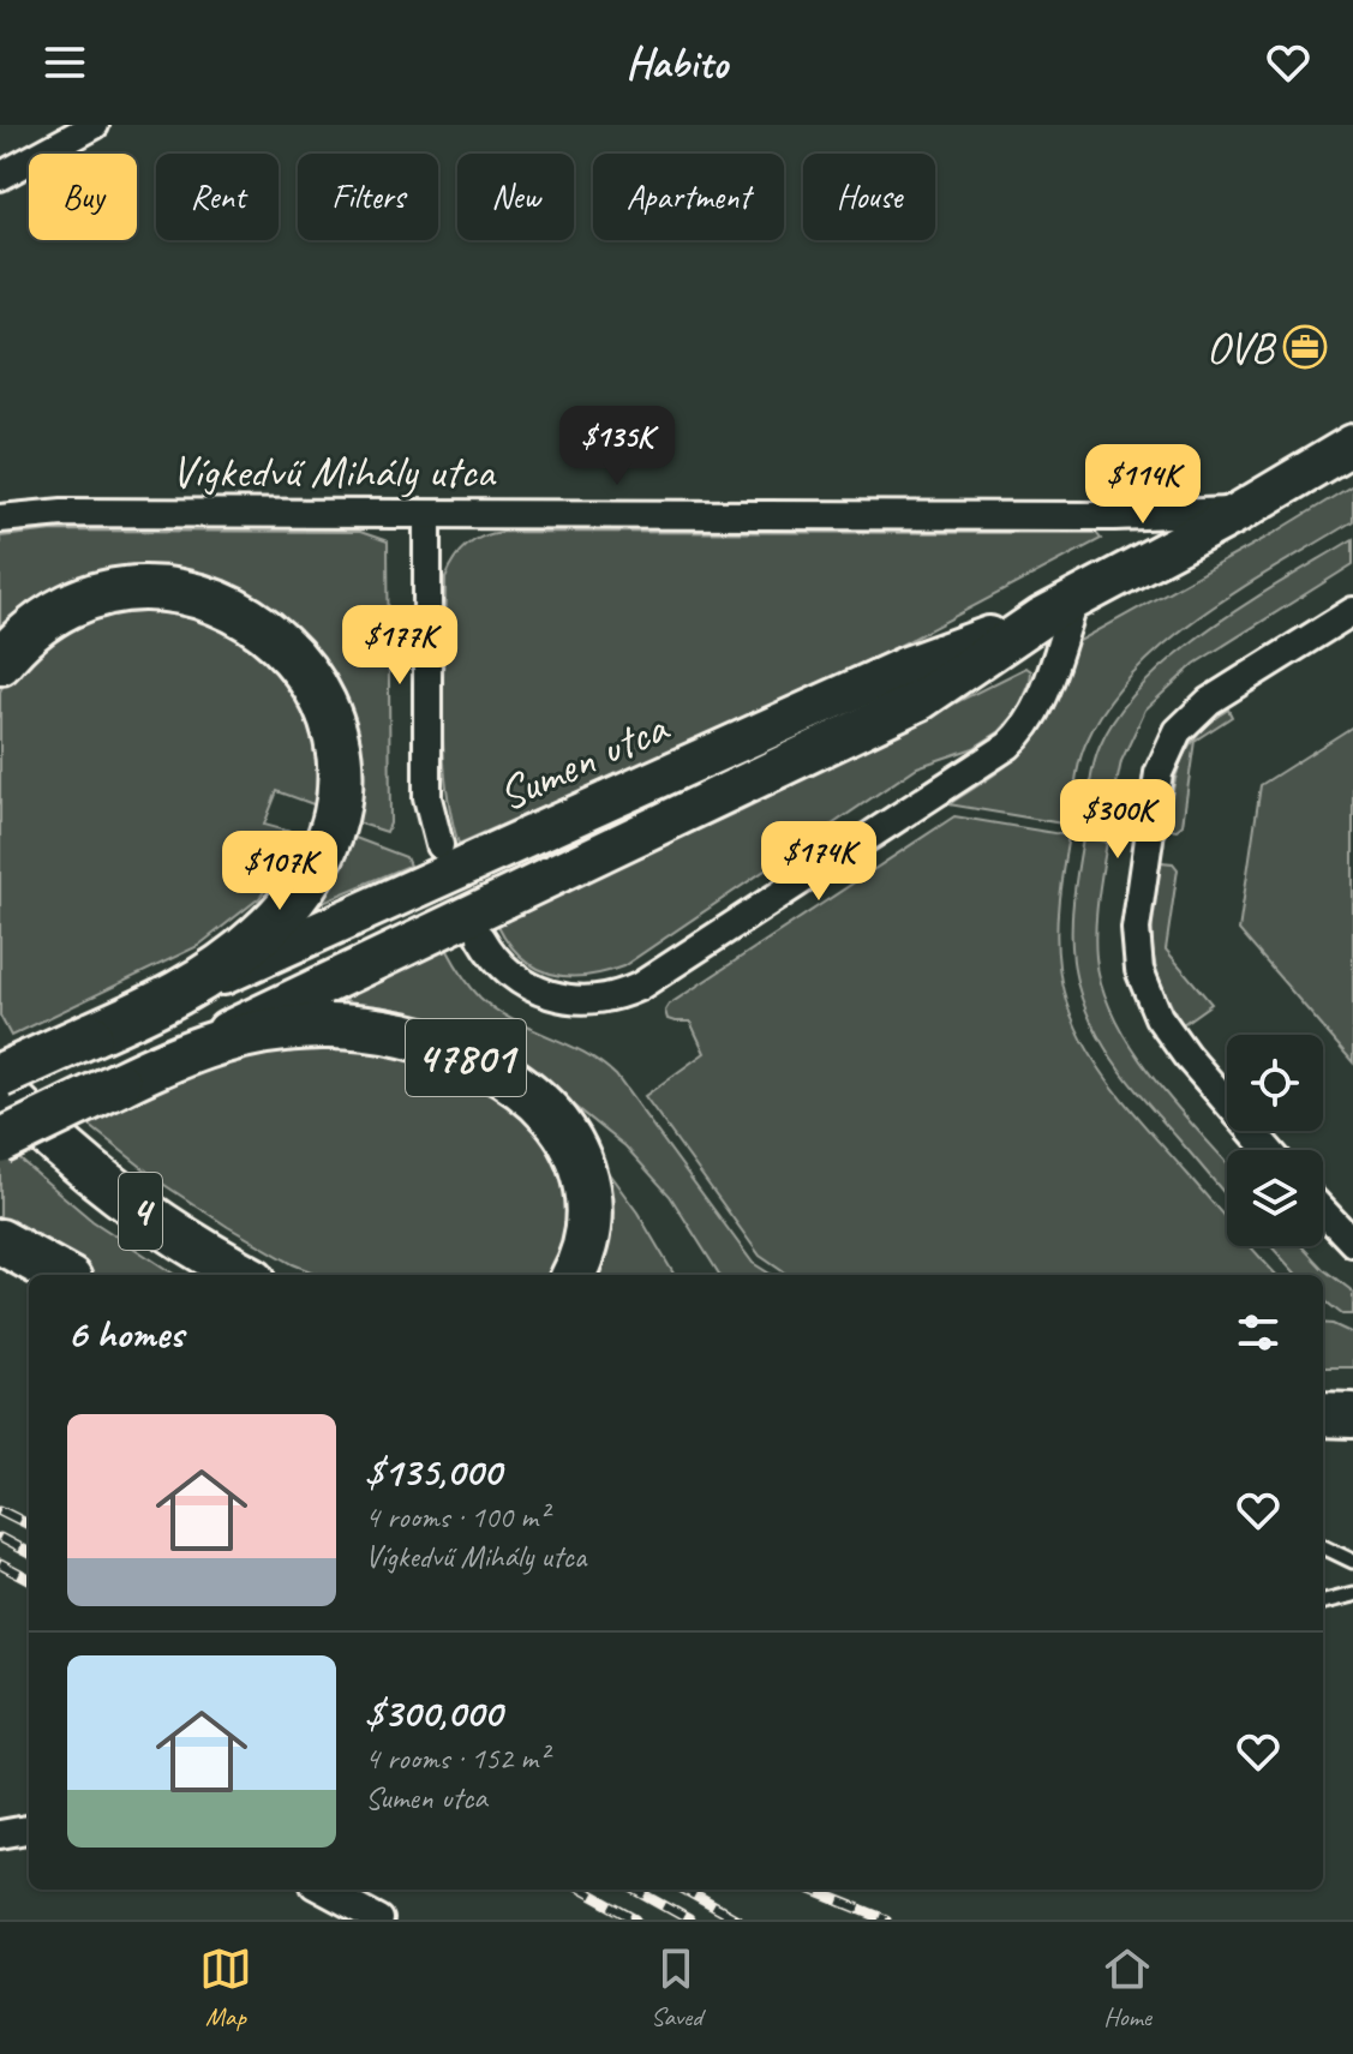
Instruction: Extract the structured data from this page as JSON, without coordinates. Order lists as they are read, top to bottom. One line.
{"streets":{"main road":["47801","4"],"street":["Vígkedvű Mihály utca","Sumen utca"]},"crossings":[["Vígkedvű Mihály utca","Sumen utca"],["Sumen utca","47801"]],"places":{"office":["OVB"]},"page":{"header":"Habito","chip":["Buy","Rent","Filters","New","Apartment","House"],"price":["$135K","$114K","$177K","$300K","$174K","$107K"],"heading":"6 homes","list":[{"name":"$135,000","note":"4 rooms · 100 m² · Vígkedvű Mihály utca"},{"name":"$300,000","note":"4 rooms · 152 m² · Sumen utca"}],"tabs":["Map","Saved","Home"]}}
